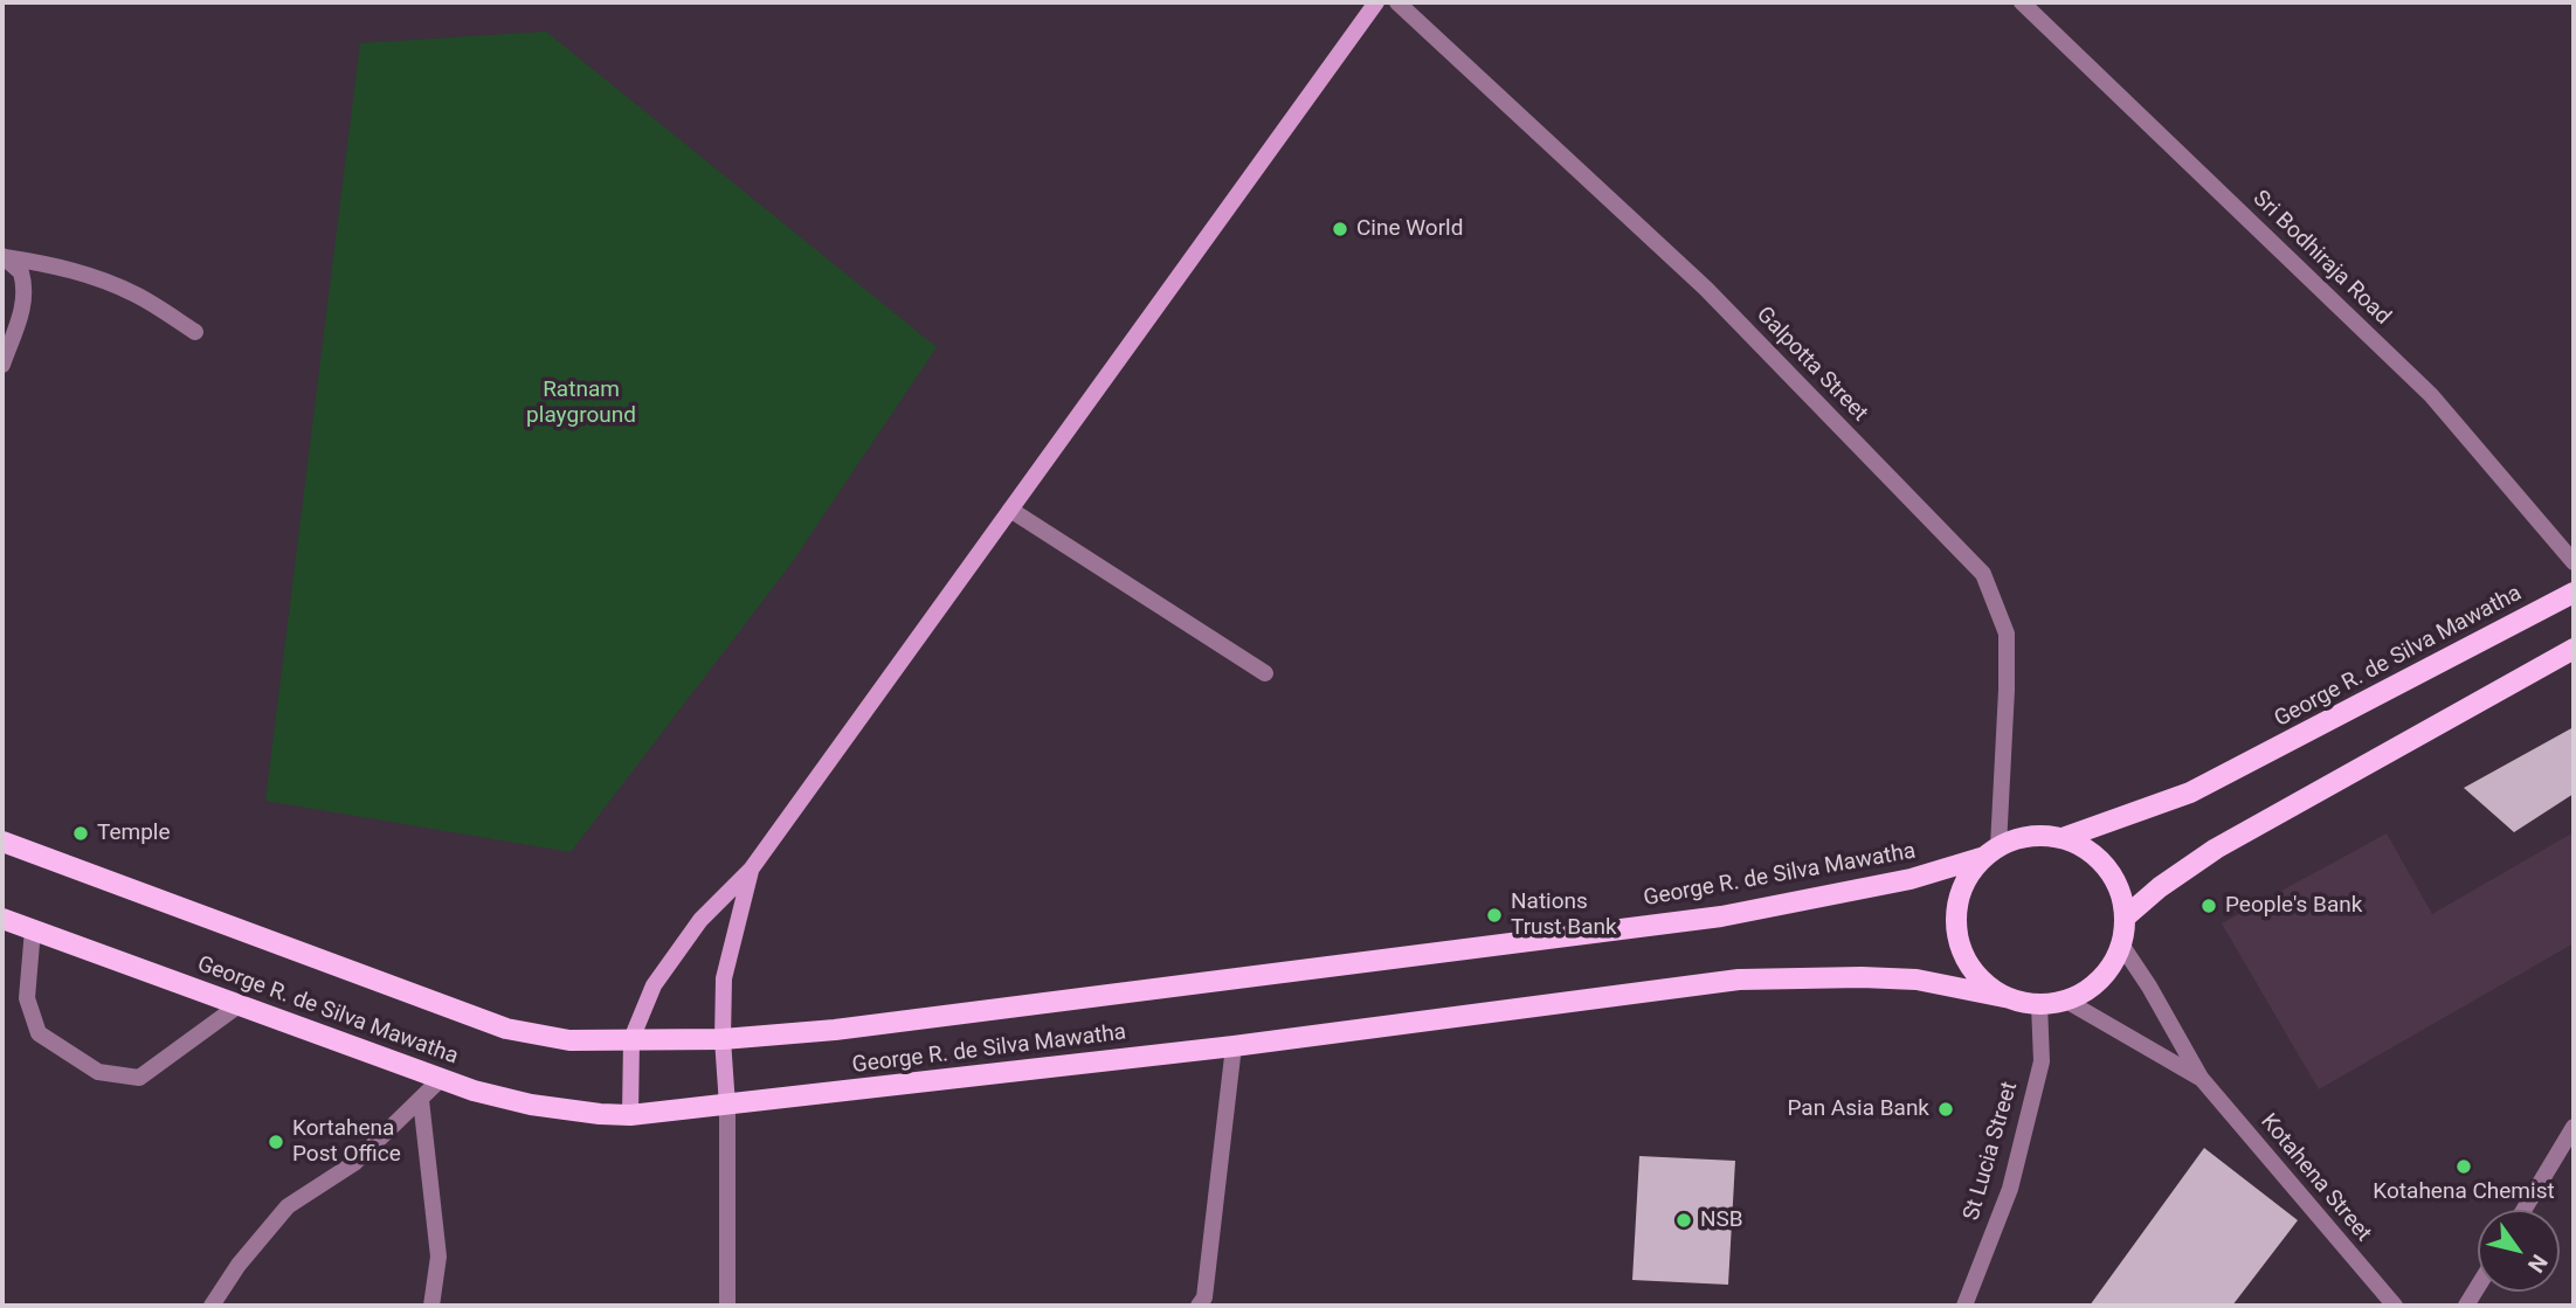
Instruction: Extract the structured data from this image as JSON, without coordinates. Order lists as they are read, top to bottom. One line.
{"streets":{"main road":["George R. de Silva Mawatha"],"street":["Sri Bodhiraja Road","Galpotta Street","St Lucia Street","Kotahena Street"]},"crossings":[["Galpotta Street","George R. de Silva Mawatha"],["Galpotta Street","St Lucia Street"],["Galpotta Street","Kotahena Street"],["George R. de Silva Mawatha","St Lucia Street"],["George R. de Silva Mawatha","Kotahena Street"],["St Lucia Street","Kotahena Street"]],"parks":["Ratnam playground"],"places":["Cine World","Temple","People's Bank","Nations Trust Bank","Pan Asia Bank","Kortahena Post Office","Kotahena Chemist","NSB"],"north":"bottom right"}
